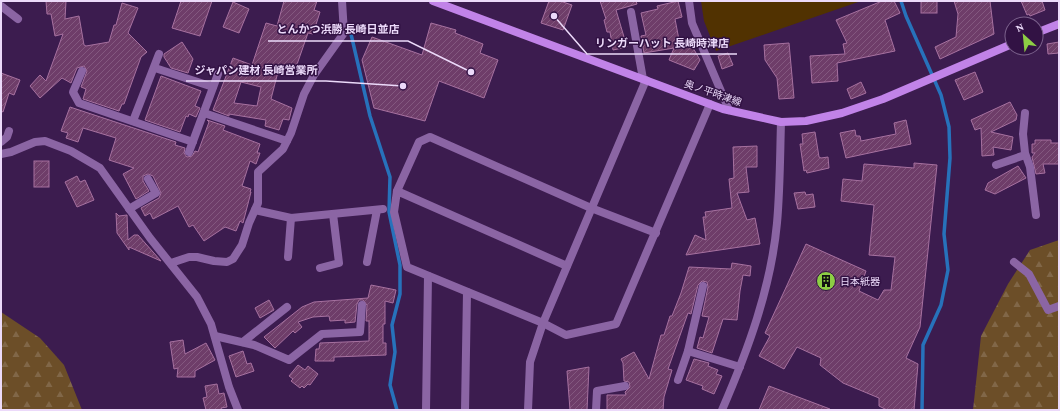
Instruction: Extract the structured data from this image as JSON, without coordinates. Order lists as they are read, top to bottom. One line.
{"streets":{"main road":["奥ノ平時津線"]},"places":{"other":["リンガーハット 長崎時津店","とんかつ浜勝 長崎日並店","ジャパン建材 長崎営業所"],"building":["日本紙器"]},"north":"top left"}
